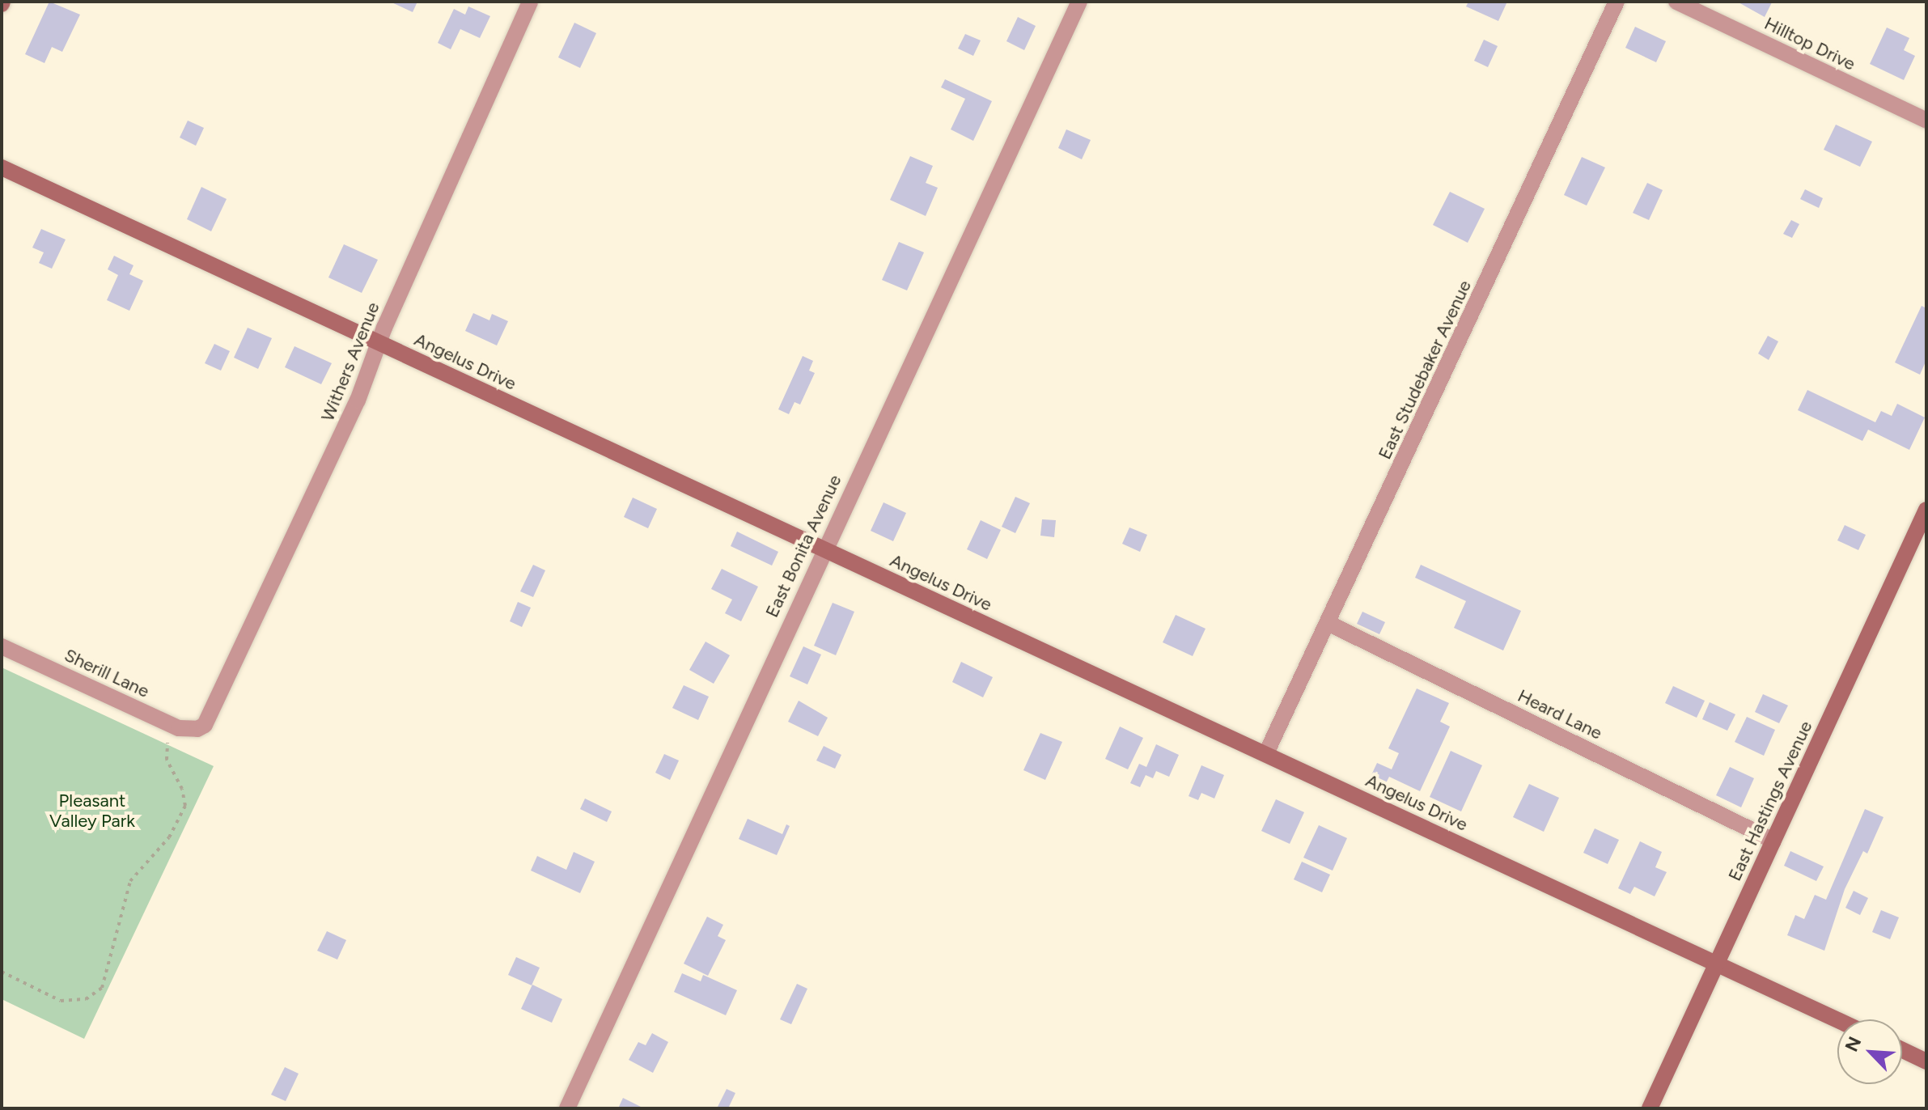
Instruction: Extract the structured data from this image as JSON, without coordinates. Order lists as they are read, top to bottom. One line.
{"streets":{"street":["Hilltop Drive","Withers Avenue","Angelus Drive","East Studebaker Avenue","East Bonita Avenue","Sherill Lane","Heard Lane","East Hastings Avenue"]},"crossings":[["Withers Avenue","Angelus Drive"],["Withers Avenue","Sherill Lane"],["Angelus Drive","East Studebaker Avenue"],["Angelus Drive","East Bonita Avenue"],["Angelus Drive","East Hastings Avenue"],["East Studebaker Avenue","Heard Lane"],["Heard Lane","East Hastings Avenue"]],"parks":["Pleasant Valley Park"],"north":"top left"}
